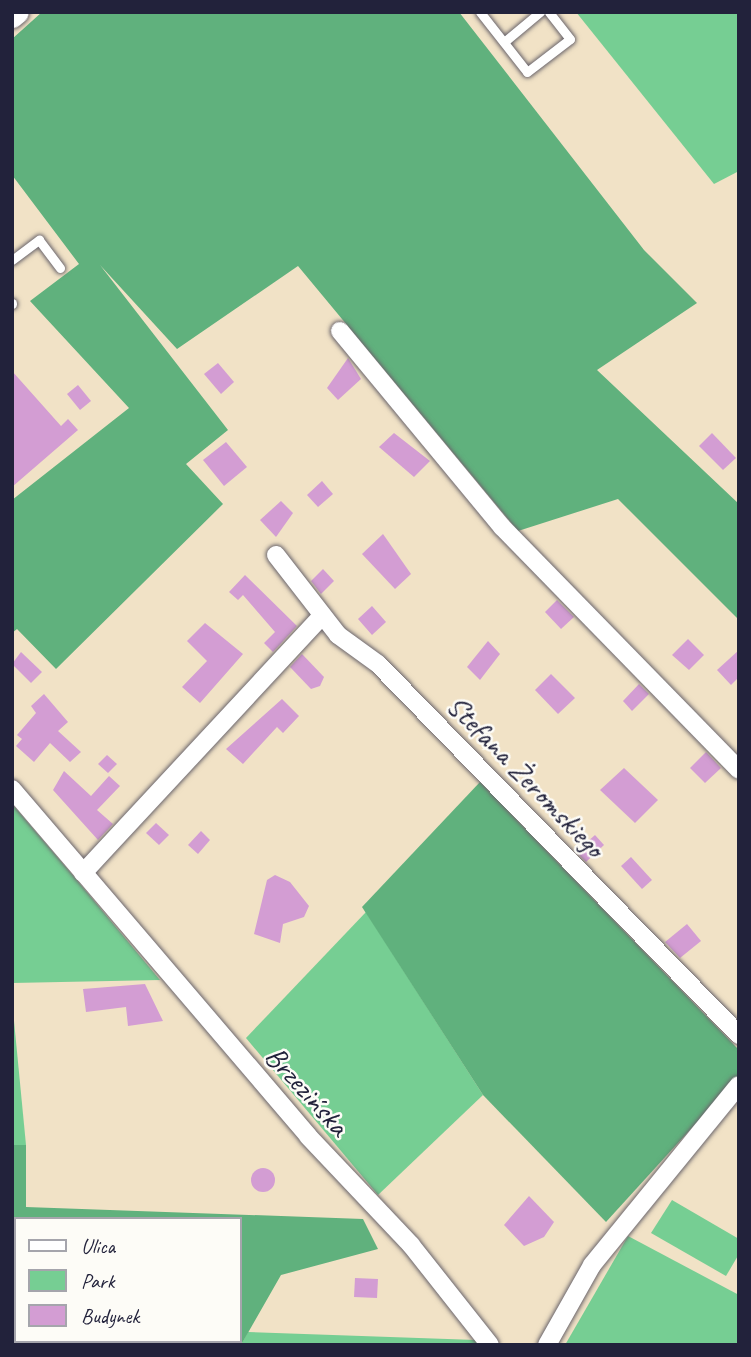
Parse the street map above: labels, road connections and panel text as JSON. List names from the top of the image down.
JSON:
{
  "streets": {
    "street": ["Stefana Żeromskiego", "Brzezińska"]
  },
  "legend": ["Ulica", "Park", "Budynek"]
}
